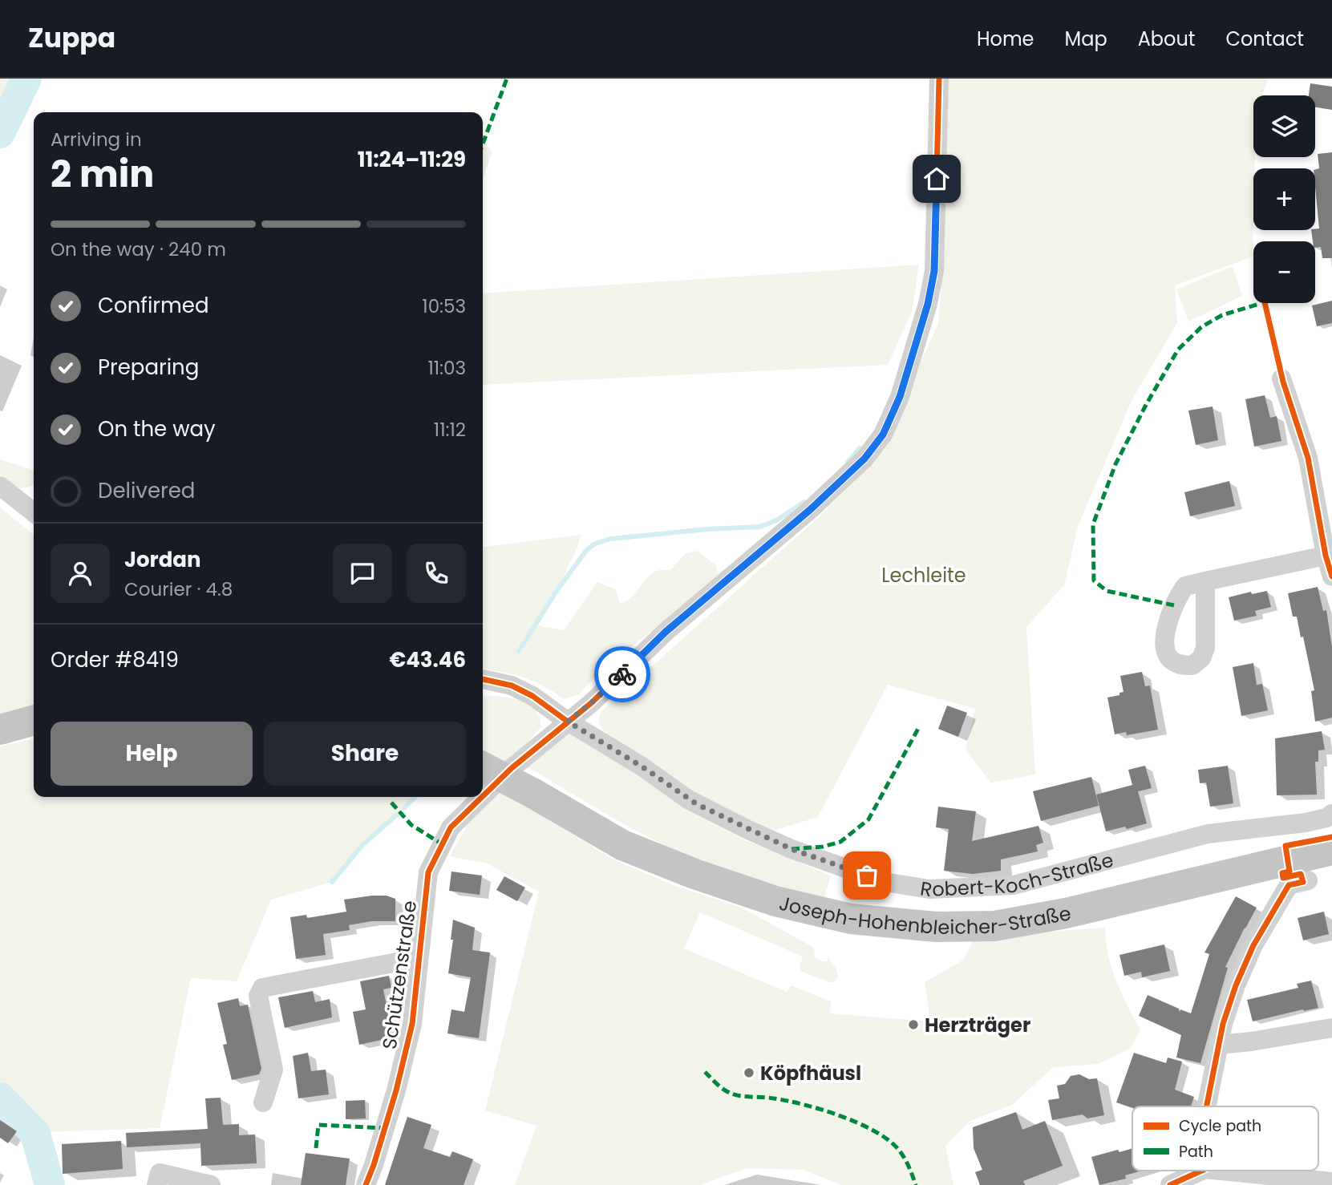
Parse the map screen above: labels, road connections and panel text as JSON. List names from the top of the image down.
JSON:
{
  "streets": {
    "main road": ["Joseph-Hohenbleicher-Straße"],
    "street": ["Robert-Koch-Straße", "Schützenstraße"]
  },
  "parks": ["Lechleite"],
  "places": ["Herzträger", "Köpfhäusl"],
  "legend": ["Cycle path", "Path"],
  "page": {
    "header": "Zuppa",
    "nav": [
      "Home",
      "Map",
      "About",
      "Contact"
    ],
    "map_buttons": ["+", "−"],
    "heading": ["2 min", "Arriving in", "11:24–11:29"],
    "panel": [
      "Jordan",
      "Courier · 4.8",
      "Order #8419",
      "€43.46"
    ],
    "bar": "On the way · 240 m",
    "list": [
      ["Confirmed", "10:53"],
      ["Preparing", "11:03"],
      ["On the way", "11:12"],
      "Delivered"
    ],
    "buttons": ["Help", "Share"]
  }
}
